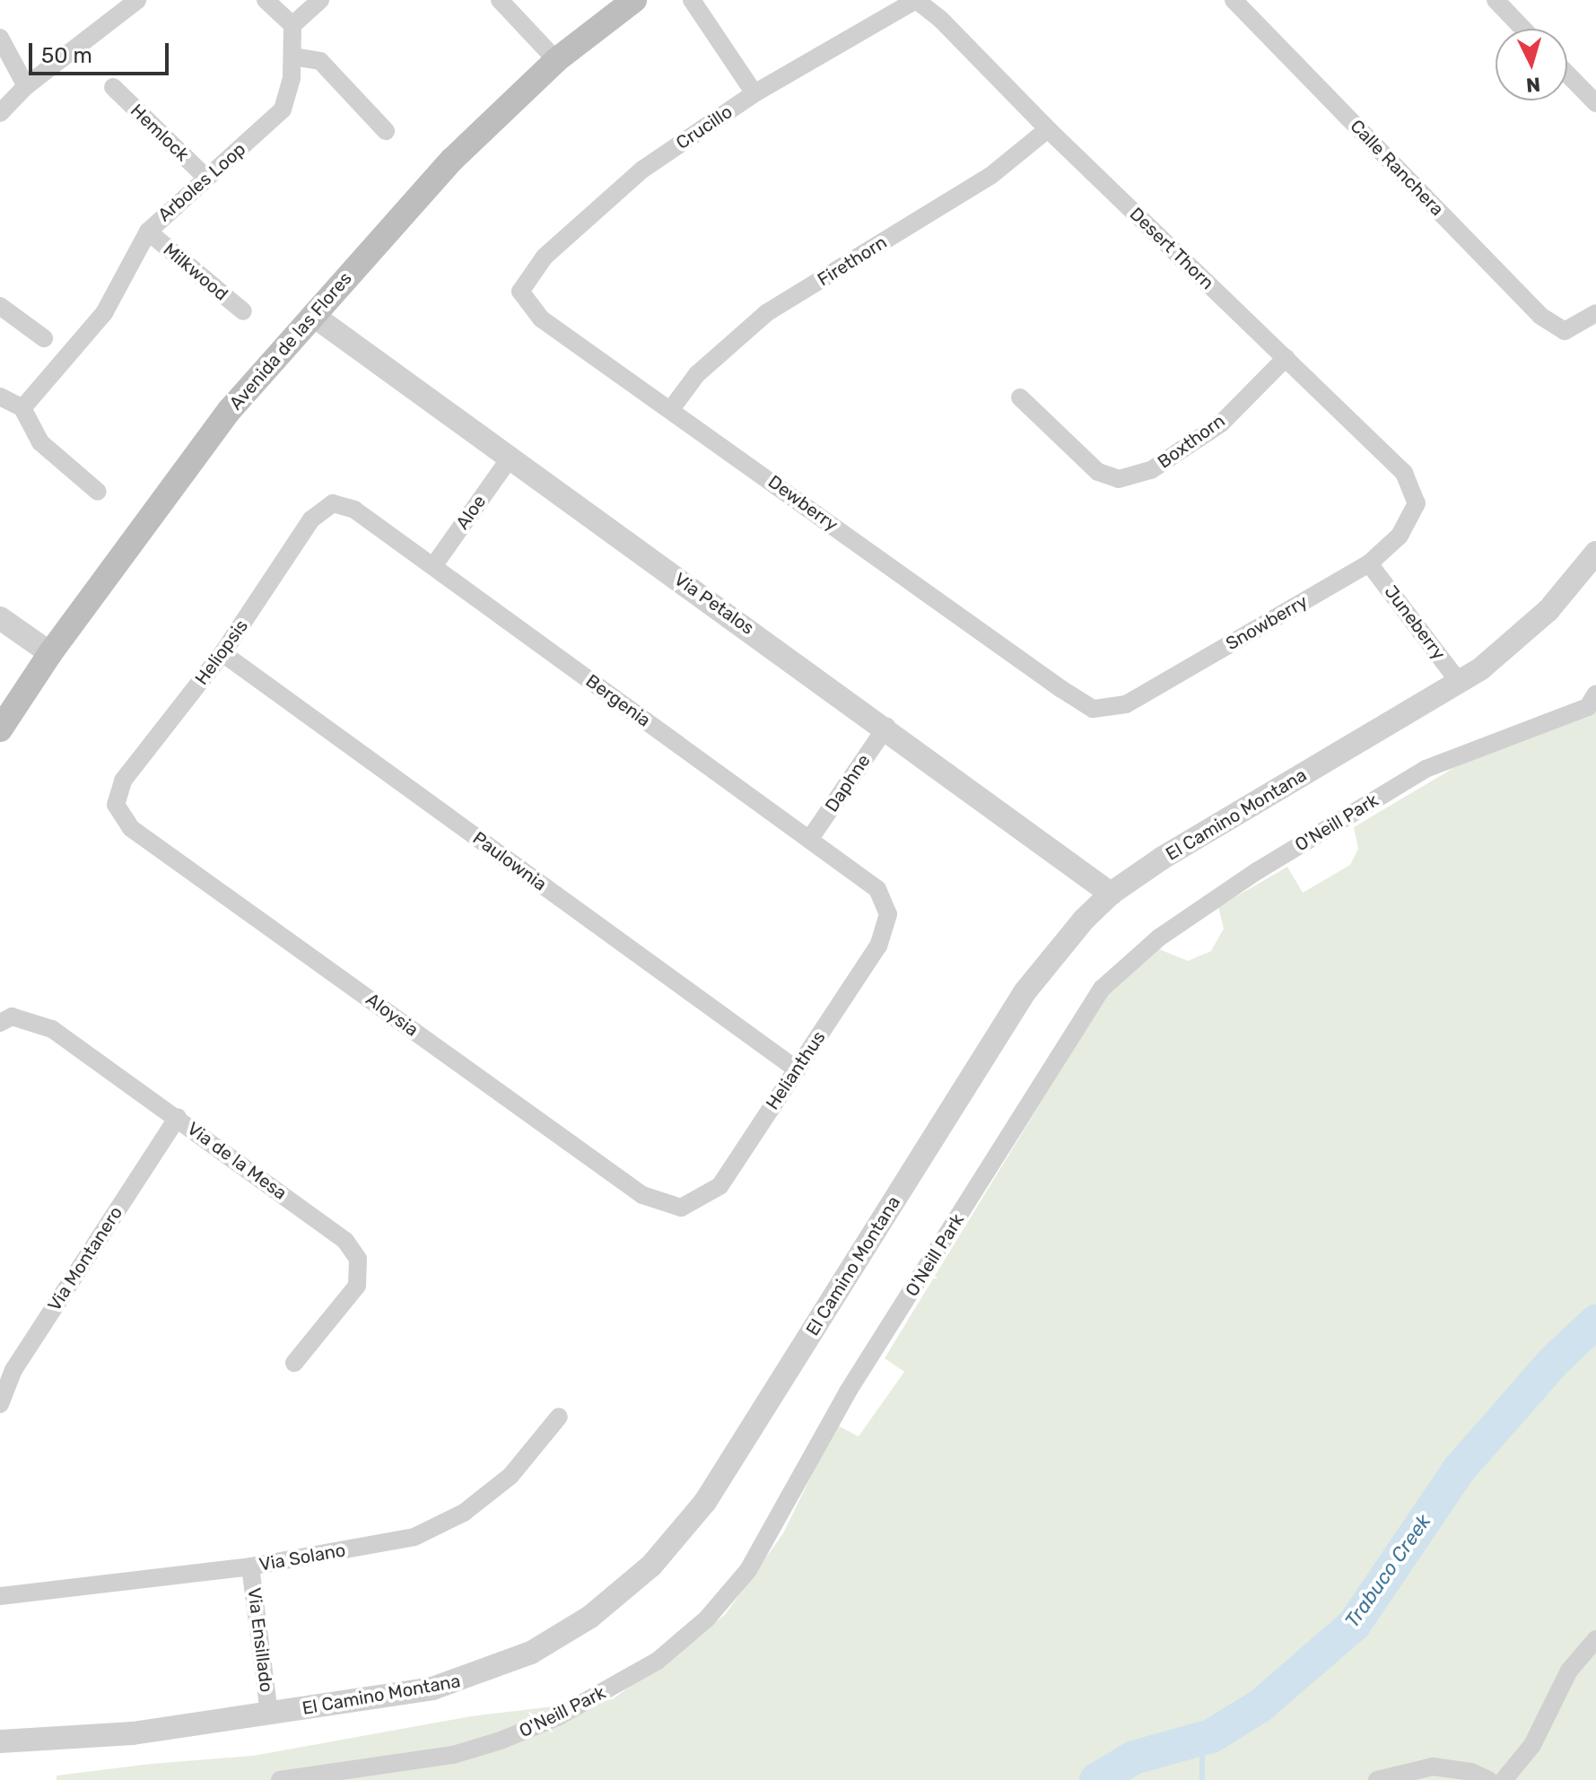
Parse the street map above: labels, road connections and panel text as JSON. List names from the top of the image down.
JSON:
{
  "streets": {
    "main road": ["Avenida de las Flores"],
    "street": [
      "Crucillo",
      "Hemlock",
      "Calle Ranchera",
      "Arboles Loop",
      "Desert Thorn",
      "Firethorn",
      "Milkwood",
      "Boxthorn",
      "Dewberry",
      "Aloe",
      "Via Petalos",
      "Snowberry",
      "Juneberry",
      "Heliopsis",
      "Bergenia",
      "Daphne",
      "El Camino Montana",
      "O'Neill Park",
      "Paulownia",
      "Aloysia",
      "Helianthus",
      "Via de la Mesa",
      "Via Montanero",
      "Via Solano",
      "Via Ensillado"
    ]
  },
  "crossings": [
    ["Crucillo", "Desert Thorn"],
    ["Crucillo", "Dewberry"],
    ["Hemlock", "Arboles Loop"],
    ["Arboles Loop", "Milkwood"],
    ["Desert Thorn", "Firethorn"],
    ["Desert Thorn", "Boxthorn"],
    ["Desert Thorn", "Snowberry"],
    ["Firethorn", "Dewberry"],
    ["Avenida de las Flores", "Via Petalos"],
    ["Dewberry", "Snowberry"],
    ["Aloe", "Via Petalos"],
    ["Aloe", "Bergenia"],
    ["Via Petalos", "Daphne"],
    ["Via Petalos", "El Camino Montana"],
    ["Snowberry", "Juneberry"],
    ["Juneberry", "El Camino Montana"],
    ["Heliopsis", "Bergenia"],
    ["Heliopsis", "Paulownia"],
    ["Heliopsis", "Aloysia"],
    ["Bergenia", "Daphne"],
    ["Bergenia", "Helianthus"],
    ["El Camino Montana", "Via Ensillado"],
    ["Paulownia", "Helianthus"],
    ["Aloysia", "Helianthus"],
    ["Via de la Mesa", "Via Montanero"],
    ["Via Solano", "Via Ensillado"]
  ],
  "water": ["Trabuco Creek"],
  "scale_bar": "50 m",
  "north": "bottom"
}
